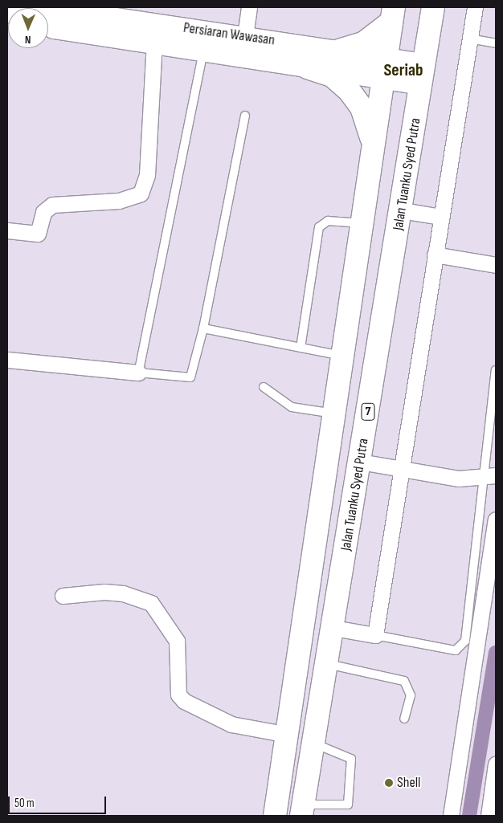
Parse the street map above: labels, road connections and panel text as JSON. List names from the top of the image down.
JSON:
{
  "streets": {
    "main road": ["Persiaran Wawasan", "Jalan Tuanku Syed Putra", "7"]
  },
  "crossings": [
    ["Persiaran Wawasan", "Jalan Tuanku Syed Putra"]
  ],
  "districts": ["Seriab"],
  "places": ["Shell"],
  "scale_bar": "50 m",
  "north": "bottom"
}
